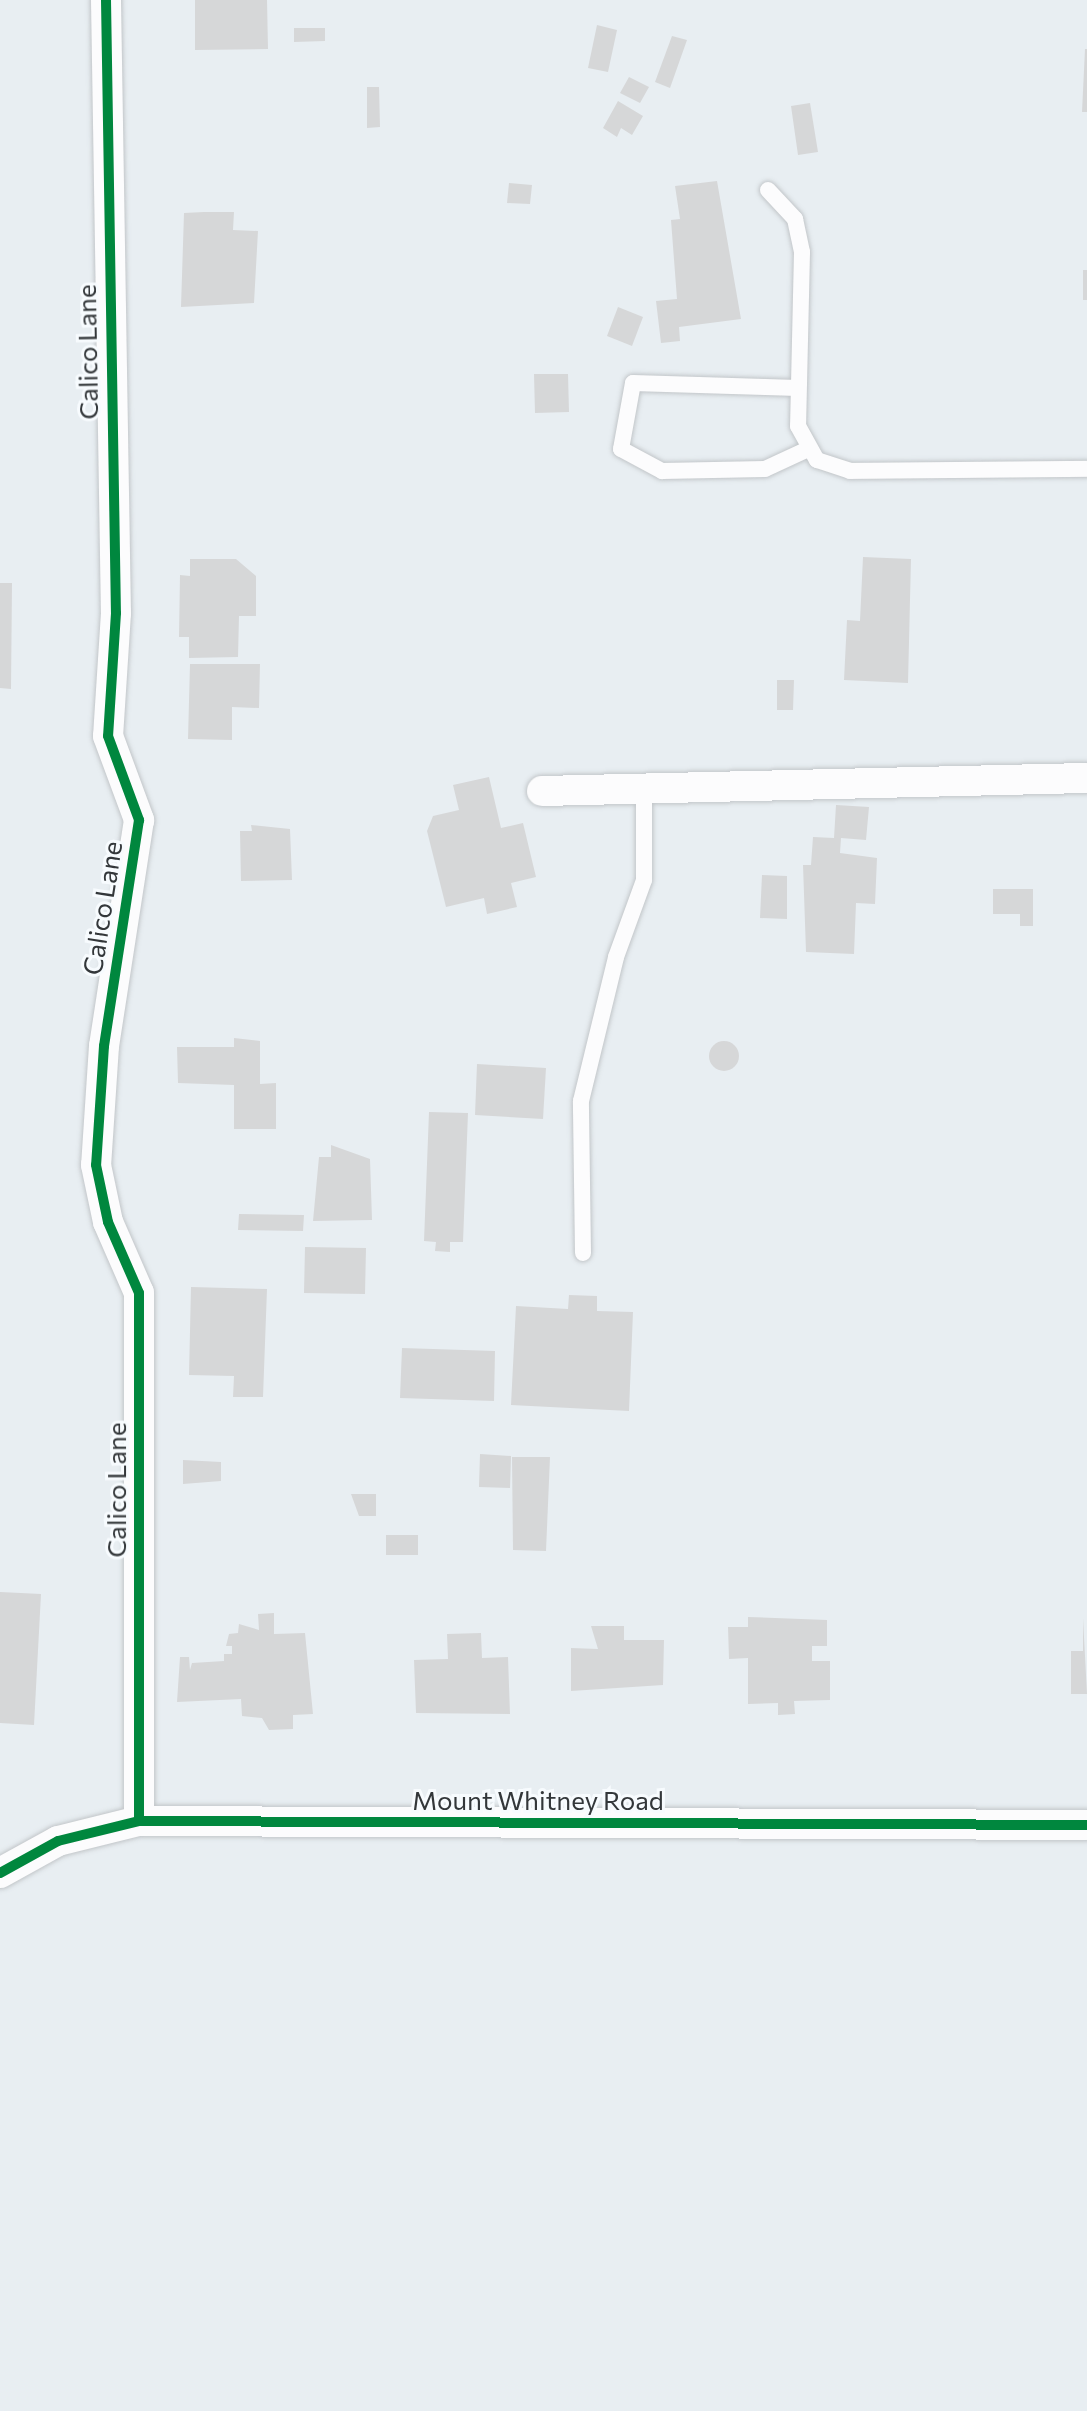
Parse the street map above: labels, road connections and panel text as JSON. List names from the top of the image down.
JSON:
{
  "streets": {
    "street": ["Calico Lane", "Mount Whitney Road"]
  },
  "crossings": [
    ["Calico Lane", "Mount Whitney Road"]
  ]
}
